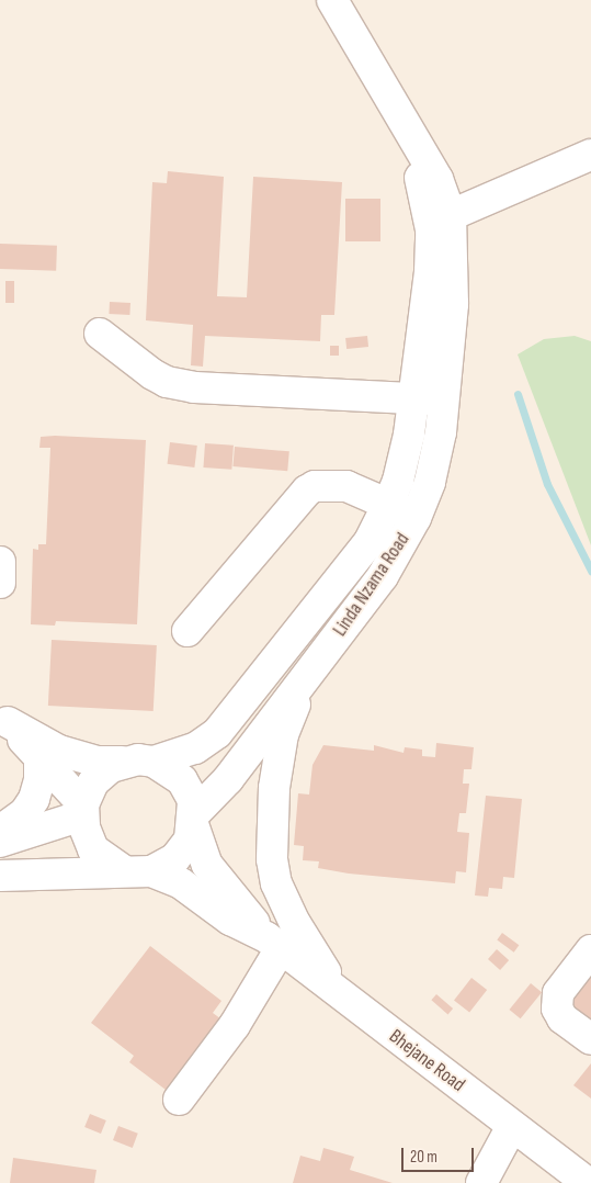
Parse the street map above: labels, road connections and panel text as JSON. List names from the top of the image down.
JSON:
{
  "streets": {
    "street": ["Linda Nzama Road", "Bhejane Road"]
  },
  "crossings": [
    ["Linda Nzama Road", "Bhejane Road"]
  ],
  "scale_bar": "20 m"
}
